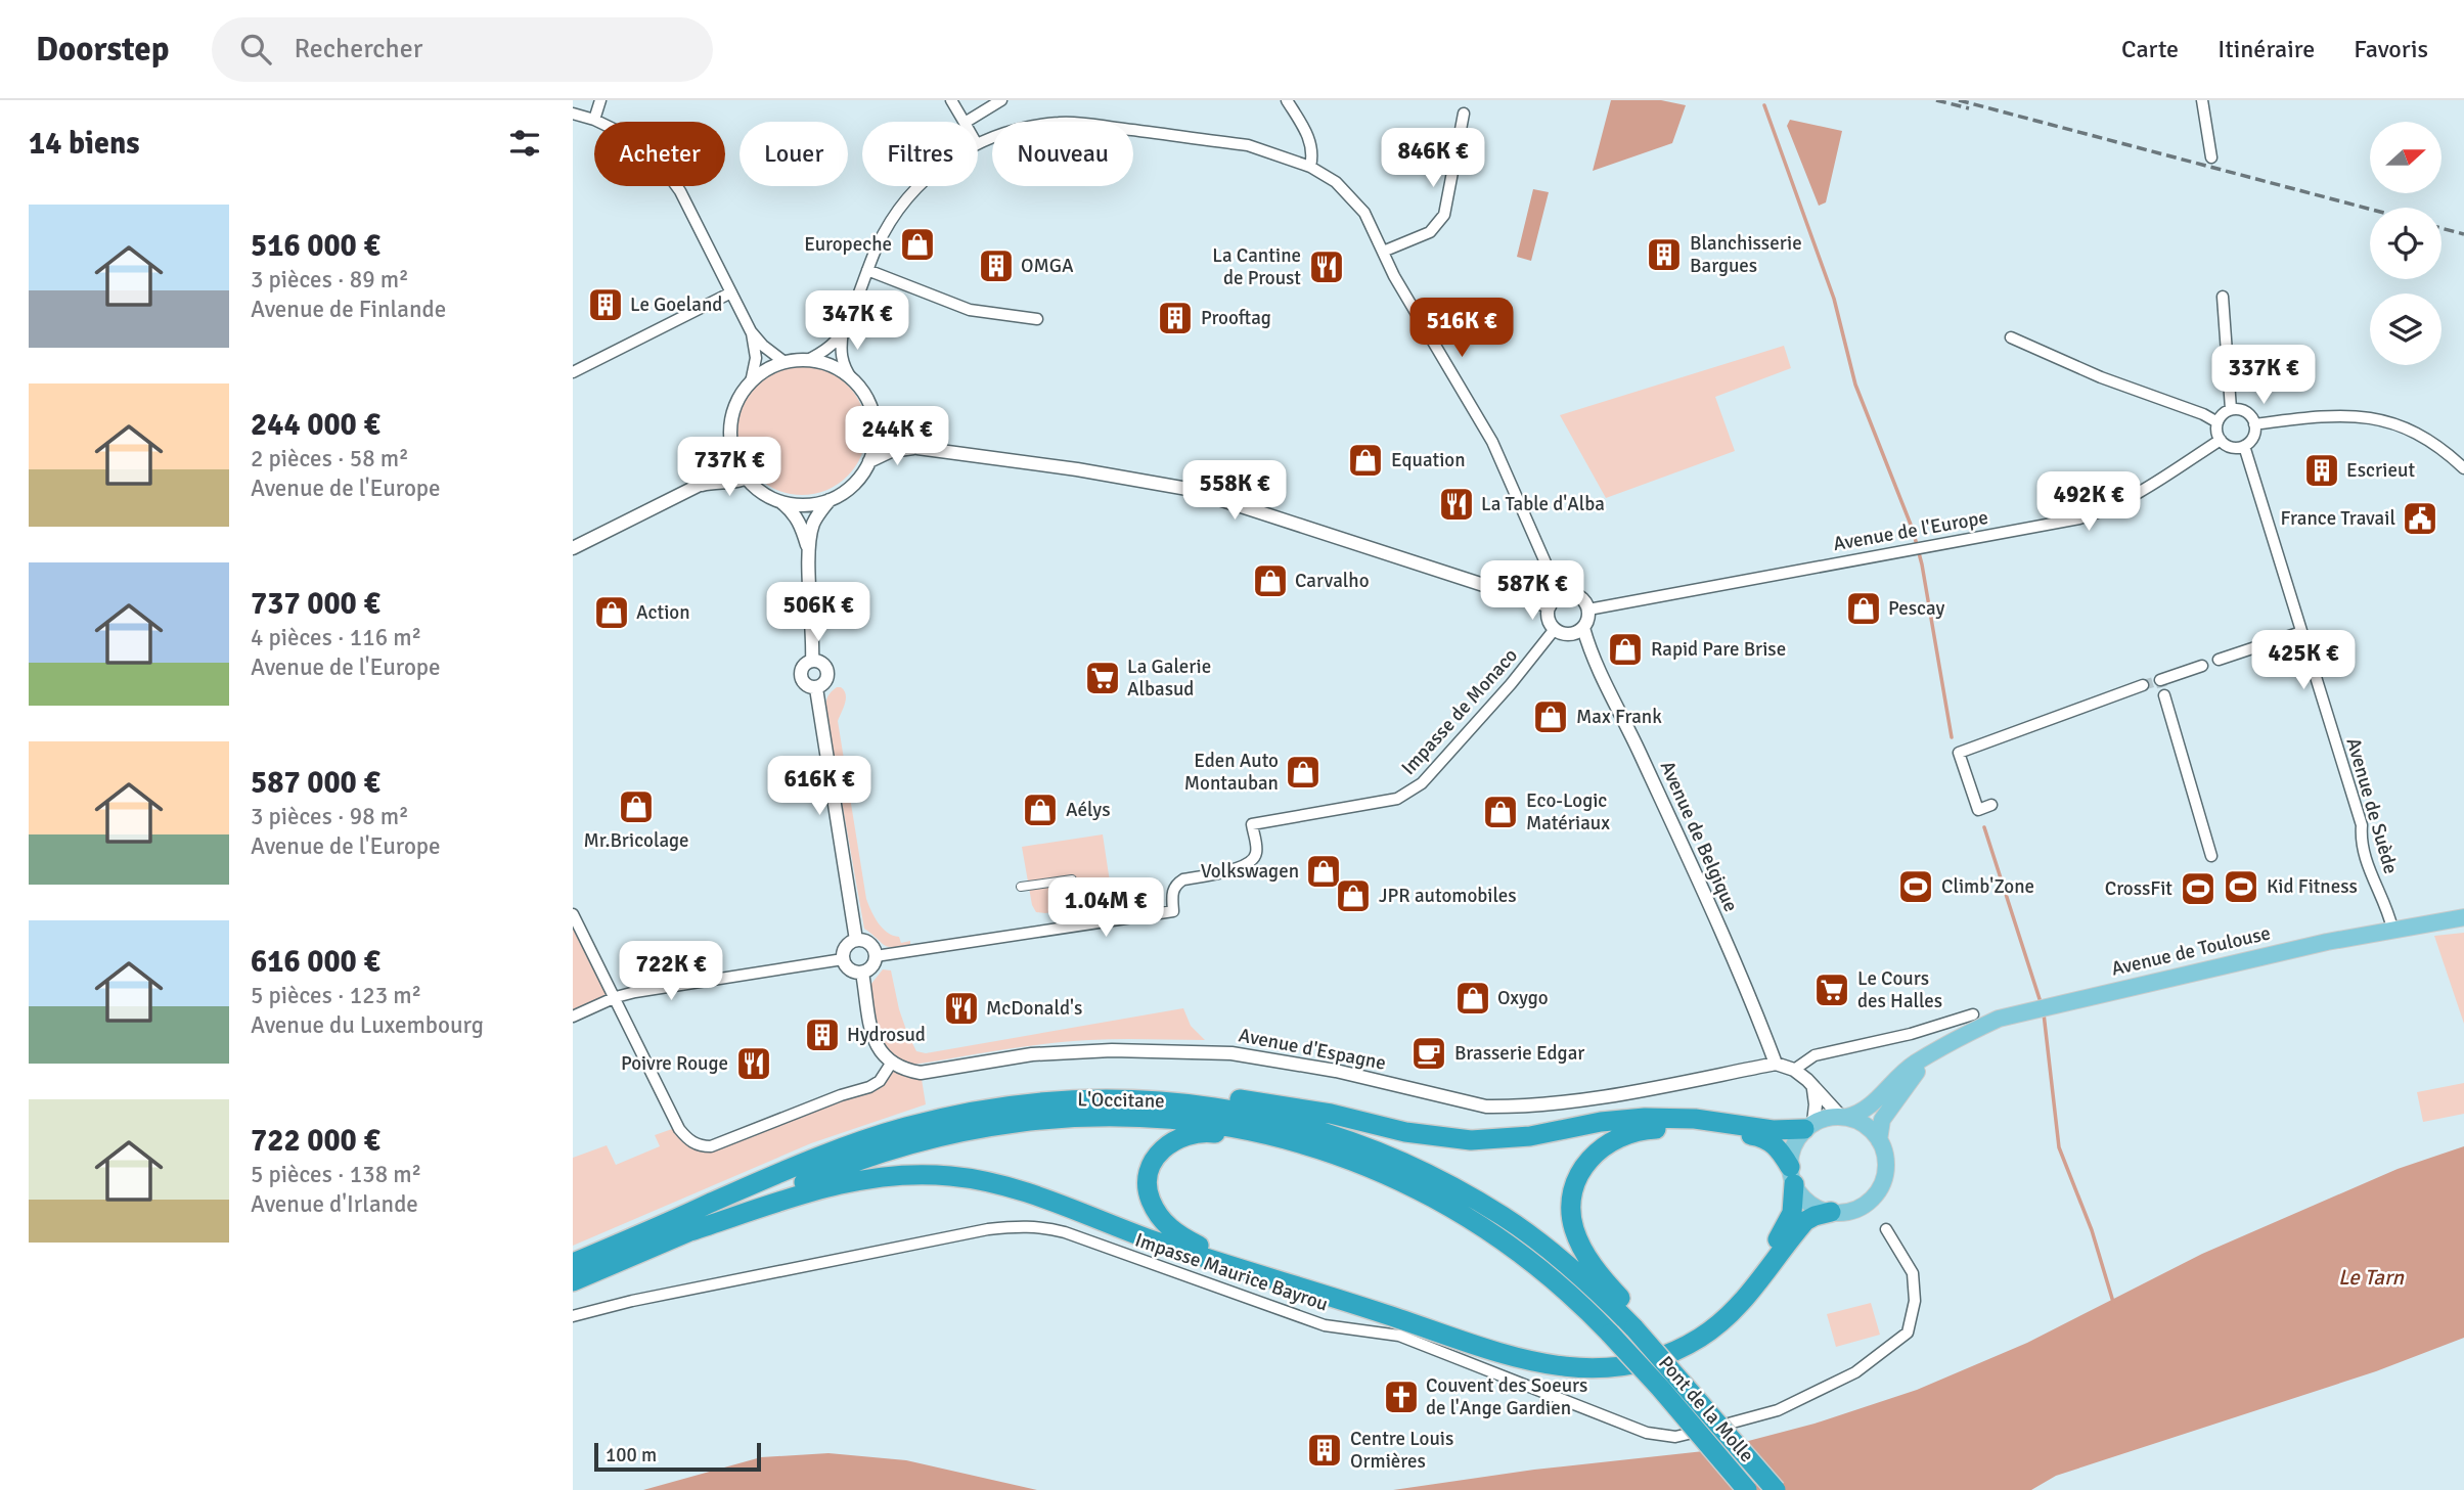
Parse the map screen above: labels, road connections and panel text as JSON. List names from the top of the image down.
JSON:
{
  "streets": {
    "highway": ["L'Occitane", "Pont de la Molle"],
    "main road": ["Avenue de Toulouse"],
    "street": [
      "Avenue de l'Europe",
      "Impasse de Monaco",
      "Avenue de Suède",
      "Avenue de Belgique",
      "Avenue d'Espagne",
      "Impasse Maurice Bayrou"
    ]
  },
  "crossings": [
    ["Avenue de l'Europe", "Impasse de Monaco"],
    ["Avenue de l'Europe", "Avenue de Suède"],
    ["Avenue de l'Europe", "Avenue de Belgique"],
    ["Impasse de Monaco", "Avenue de Belgique"],
    ["Avenue de Suède", "Avenue de Toulouse"],
    ["Avenue de Belgique", "Avenue d'Espagne"],
    ["Avenue de Toulouse", "Avenue d'Espagne"],
    ["L'Occitane", "Pont de la Molle"]
  ],
  "water": ["Le Tarn"],
  "places": {
    "shop": [
      "Europeche",
      "Equation",
      "Carvalho",
      "Pescay",
      "Action",
      "Rapid Pare Brise",
      "Max Frank",
      "Eden Auto Montauban",
      "Mr.Bricolage",
      "Aélys",
      "Eco-Logic Matériaux",
      "Volkswagen",
      "JPR automobiles",
      "Oxygo"
    ],
    "building": [
      "Blanchisserie Bargues",
      "OMGA",
      "Le Goeland",
      "Prooftag",
      "Escrieut",
      "Hydrosud",
      "Centre Louis Ormières"
    ],
    "restaurant": [
      "La Cantine de Proust",
      "La Table d'Alba",
      "McDonald's",
      "Poivre Rouge"
    ],
    "public building": ["France Travail"],
    "supermarket": ["La Galerie Albasud", "Le Cours des Halles"],
    "sports": ["Climb'Zone", "Kid Fitness", "CrossFit"],
    "cafe": ["Brasserie Edgar"],
    "church": ["Couvent des Soeurs de l'Ange Gardien"]
  },
  "scale_bar": "100 m",
  "north": "right",
  "page": {
    "header": "Doorstep",
    "search": "Rechercher",
    "nav": ["Carte", "Itinéraire", "Favoris"],
    "heading": "14 biens",
    "chip": [
      "Acheter",
      "Louer",
      "Filtres",
      "Nouveau"
    ],
    "price": [
      "846K €",
      "347K €",
      "516K €",
      "337K €",
      "244K €",
      "737K €",
      "558K €",
      "492K €",
      "587K €",
      "506K €",
      "425K €",
      "616K €",
      "1.04M €",
      "722K €"
    ],
    "list": [
      {
        "name": "516 000 €",
        "note": "3 pièces · 89 m² · Avenue de Finlande"
      },
      {
        "name": "244 000 €",
        "note": "2 pièces · 58 m² · Avenue de l'Europe"
      },
      {
        "name": "737 000 €",
        "note": "4 pièces · 116 m² · Avenue de l'Europe"
      },
      {
        "name": "587 000 €",
        "note": "3 pièces · 98 m² · Avenue de l'Europe"
      },
      {
        "name": "616 000 €",
        "note": "5 pièces · 123 m² · Avenue du Luxembourg"
      },
      {
        "name": "722 000 €",
        "note": "5 pièces · 138 m² · Avenue d'Irlande"
      }
    ],
    "scale": "100 m"
  }
}
